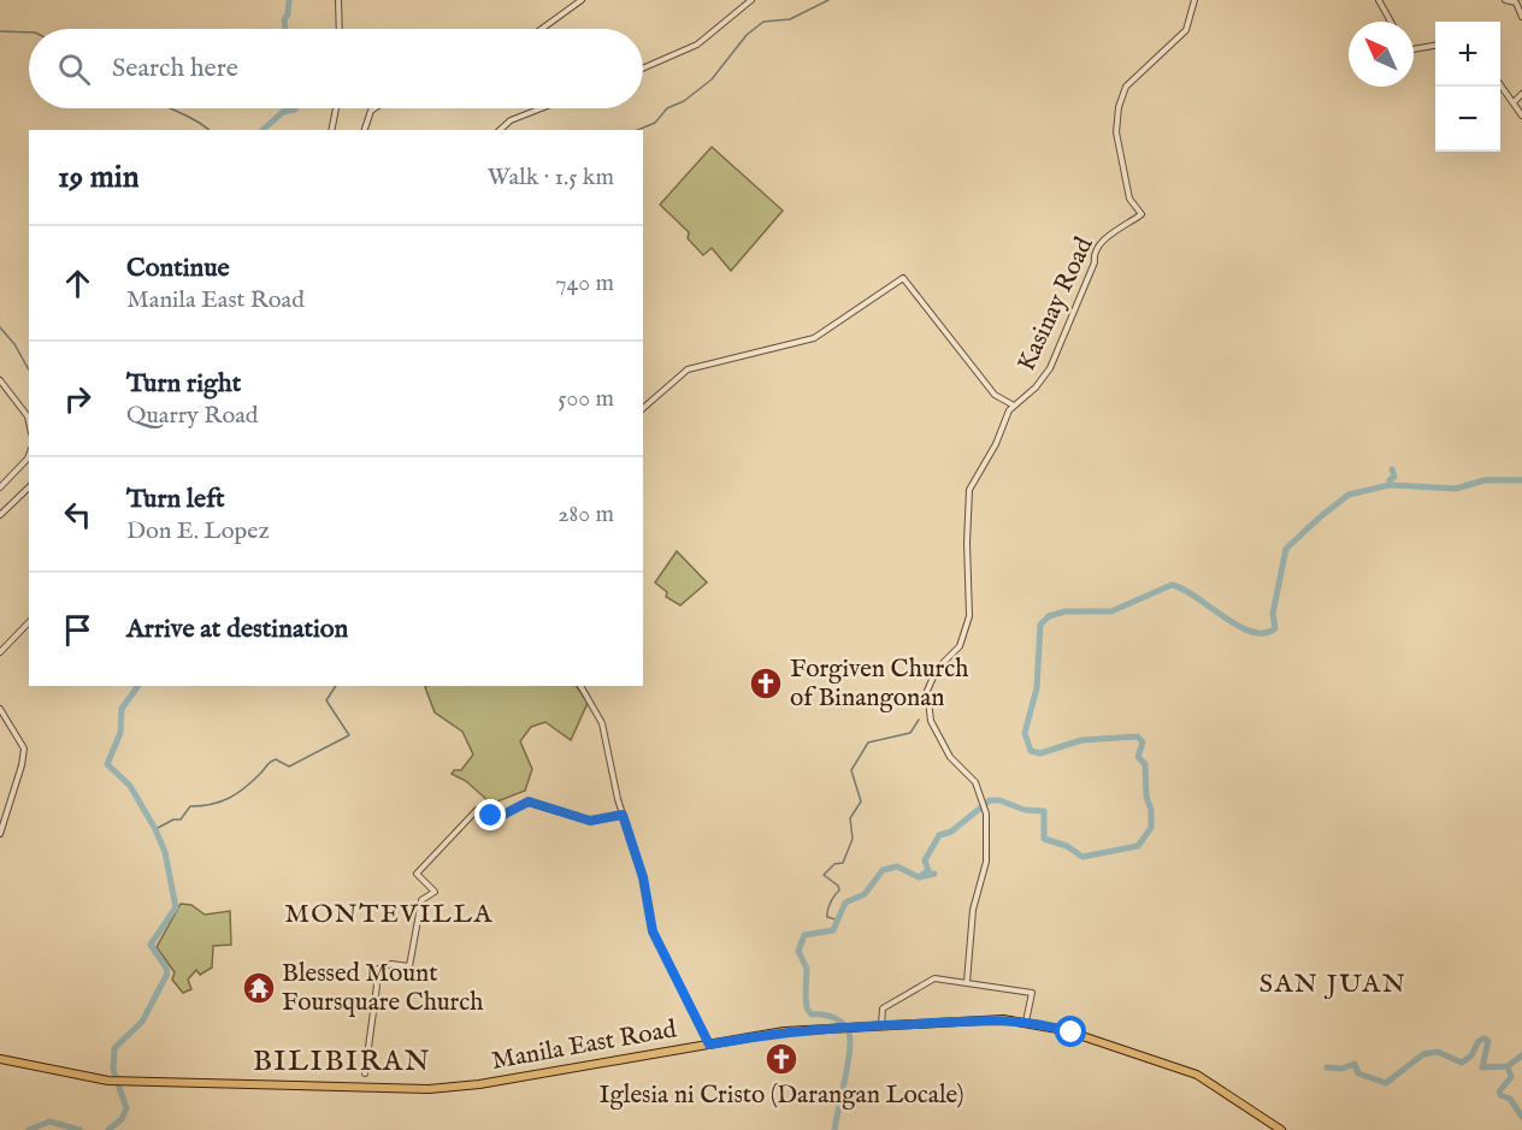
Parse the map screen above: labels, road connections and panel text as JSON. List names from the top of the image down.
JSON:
{
  "streets": {
    "main road": ["Manila East Road"],
    "street": ["Kasinay Road"]
  },
  "districts": ["MONTEVILLA", "SAN JUAN", "BILIBIRAN"],
  "places": {
    "church": ["Forgiven Church of Binangonan", "Iglesia ni Cristo (Darangan Locale)"],
    "temple": ["Blessed Mount Foursquare Church"]
  },
  "north": "top left",
  "page": {
    "map_buttons": ["+", "−"],
    "search": "Search here",
    "heading": ["19 min", "Walk · 1.5 km"],
    "list": [
      ["Continue", "Manila East Road", "740 m"],
      ["Turn right", "Quarry Road", "500 m"],
      ["Turn left", "Don E. Lopez", "280 m"],
      "Arrive at destination"
    ]
  }
}
